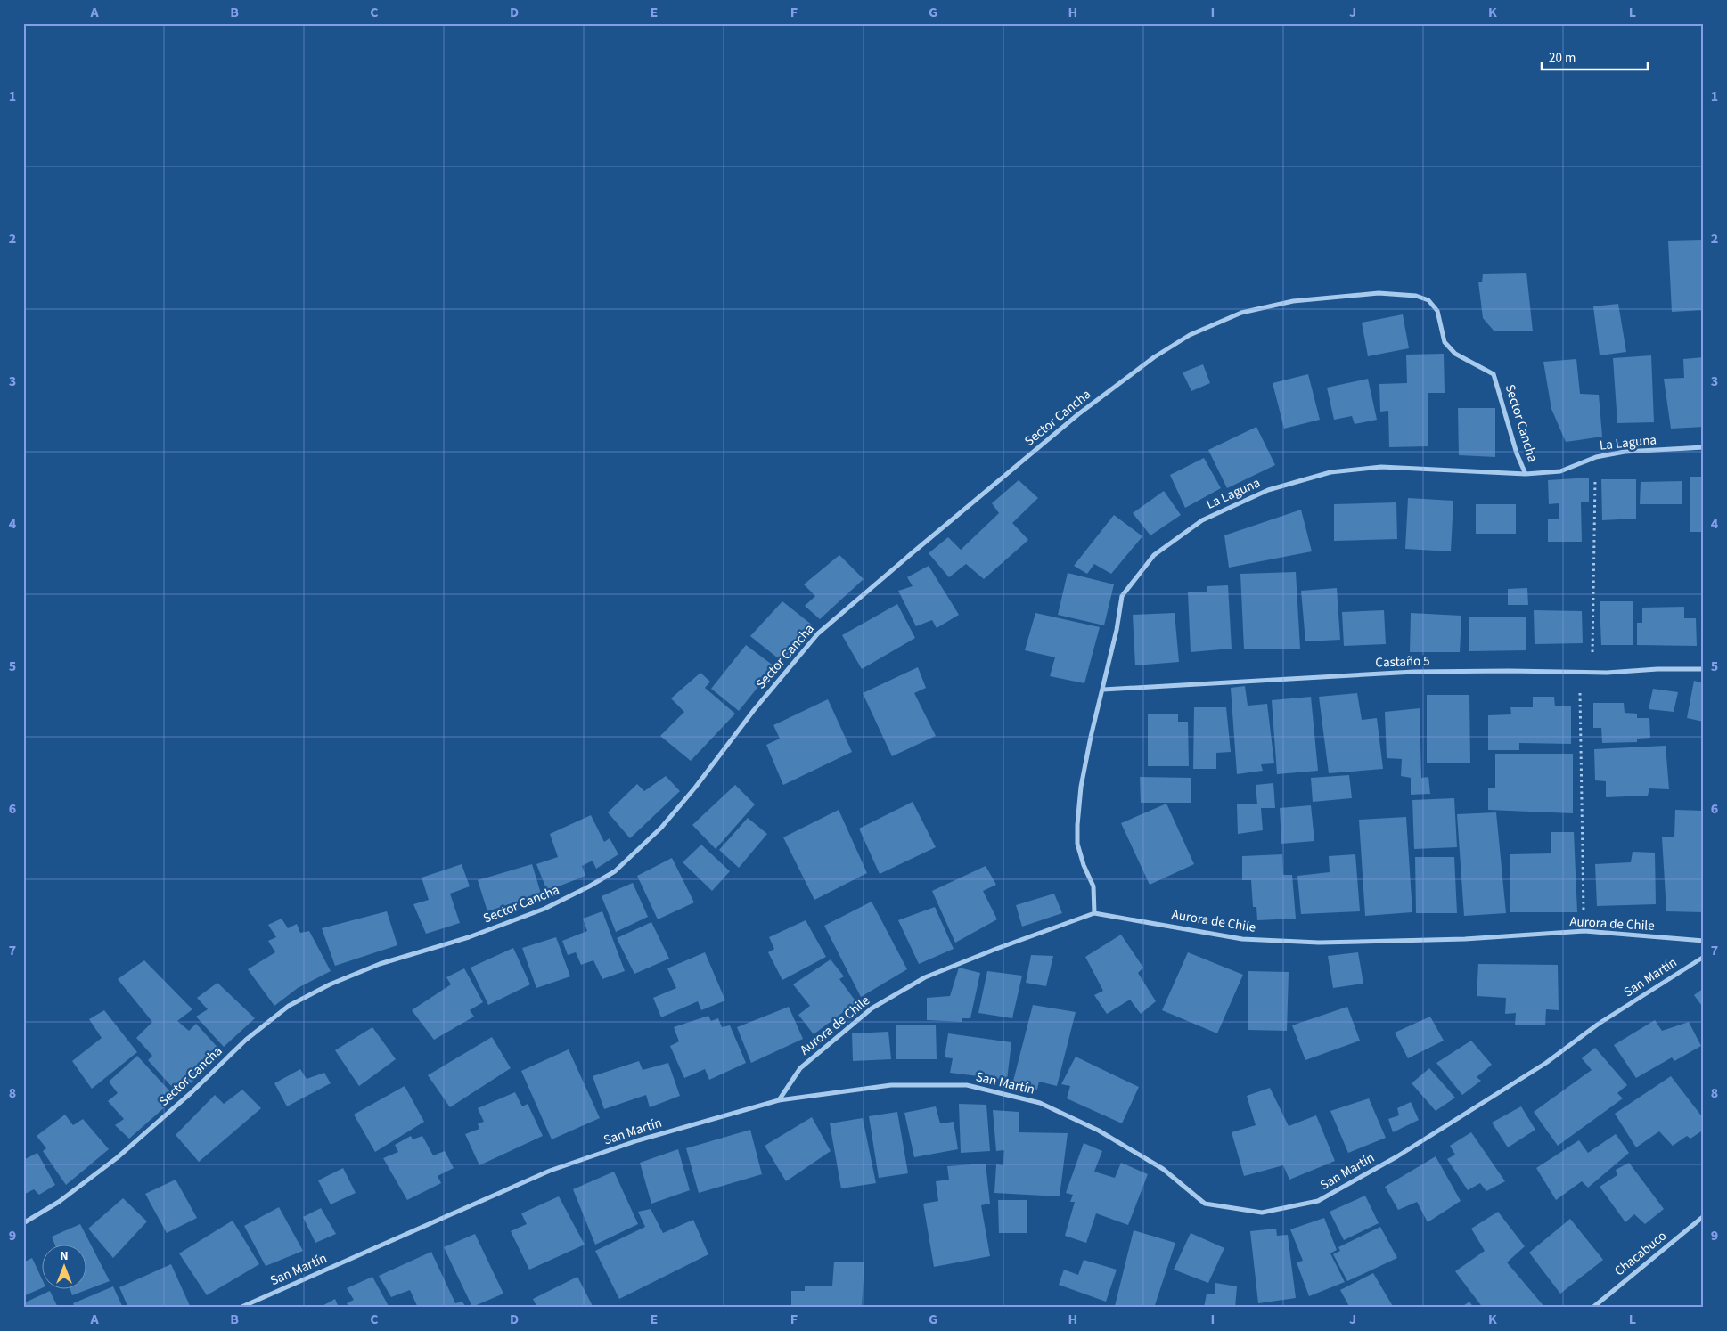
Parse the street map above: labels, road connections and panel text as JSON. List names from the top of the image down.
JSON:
{
  "streets": {
    "street": [
      "Sector Cancha",
      "La Laguna",
      "Castaño 5",
      "Aurora de Chile",
      "San Martín",
      "Chacabuco"
    ]
  },
  "crossings": [
    ["Sector Cancha", "La Laguna"],
    ["La Laguna", "Castaño 5"],
    ["La Laguna", "Aurora de Chile"],
    ["Aurora de Chile", "San Martín"]
  ],
  "scale_bar": "20 m",
  "north": "top",
  "grid": {
    "columns": [
      "A",
      "B",
      "C",
      "D",
      "E",
      "F",
      "G",
      "H",
      "I",
      "J",
      "K",
      "L"
    ],
    "rows": [
      "1",
      "2",
      "3",
      "4",
      "5",
      "6",
      "7",
      "8",
      "9"
    ]
  }
}
